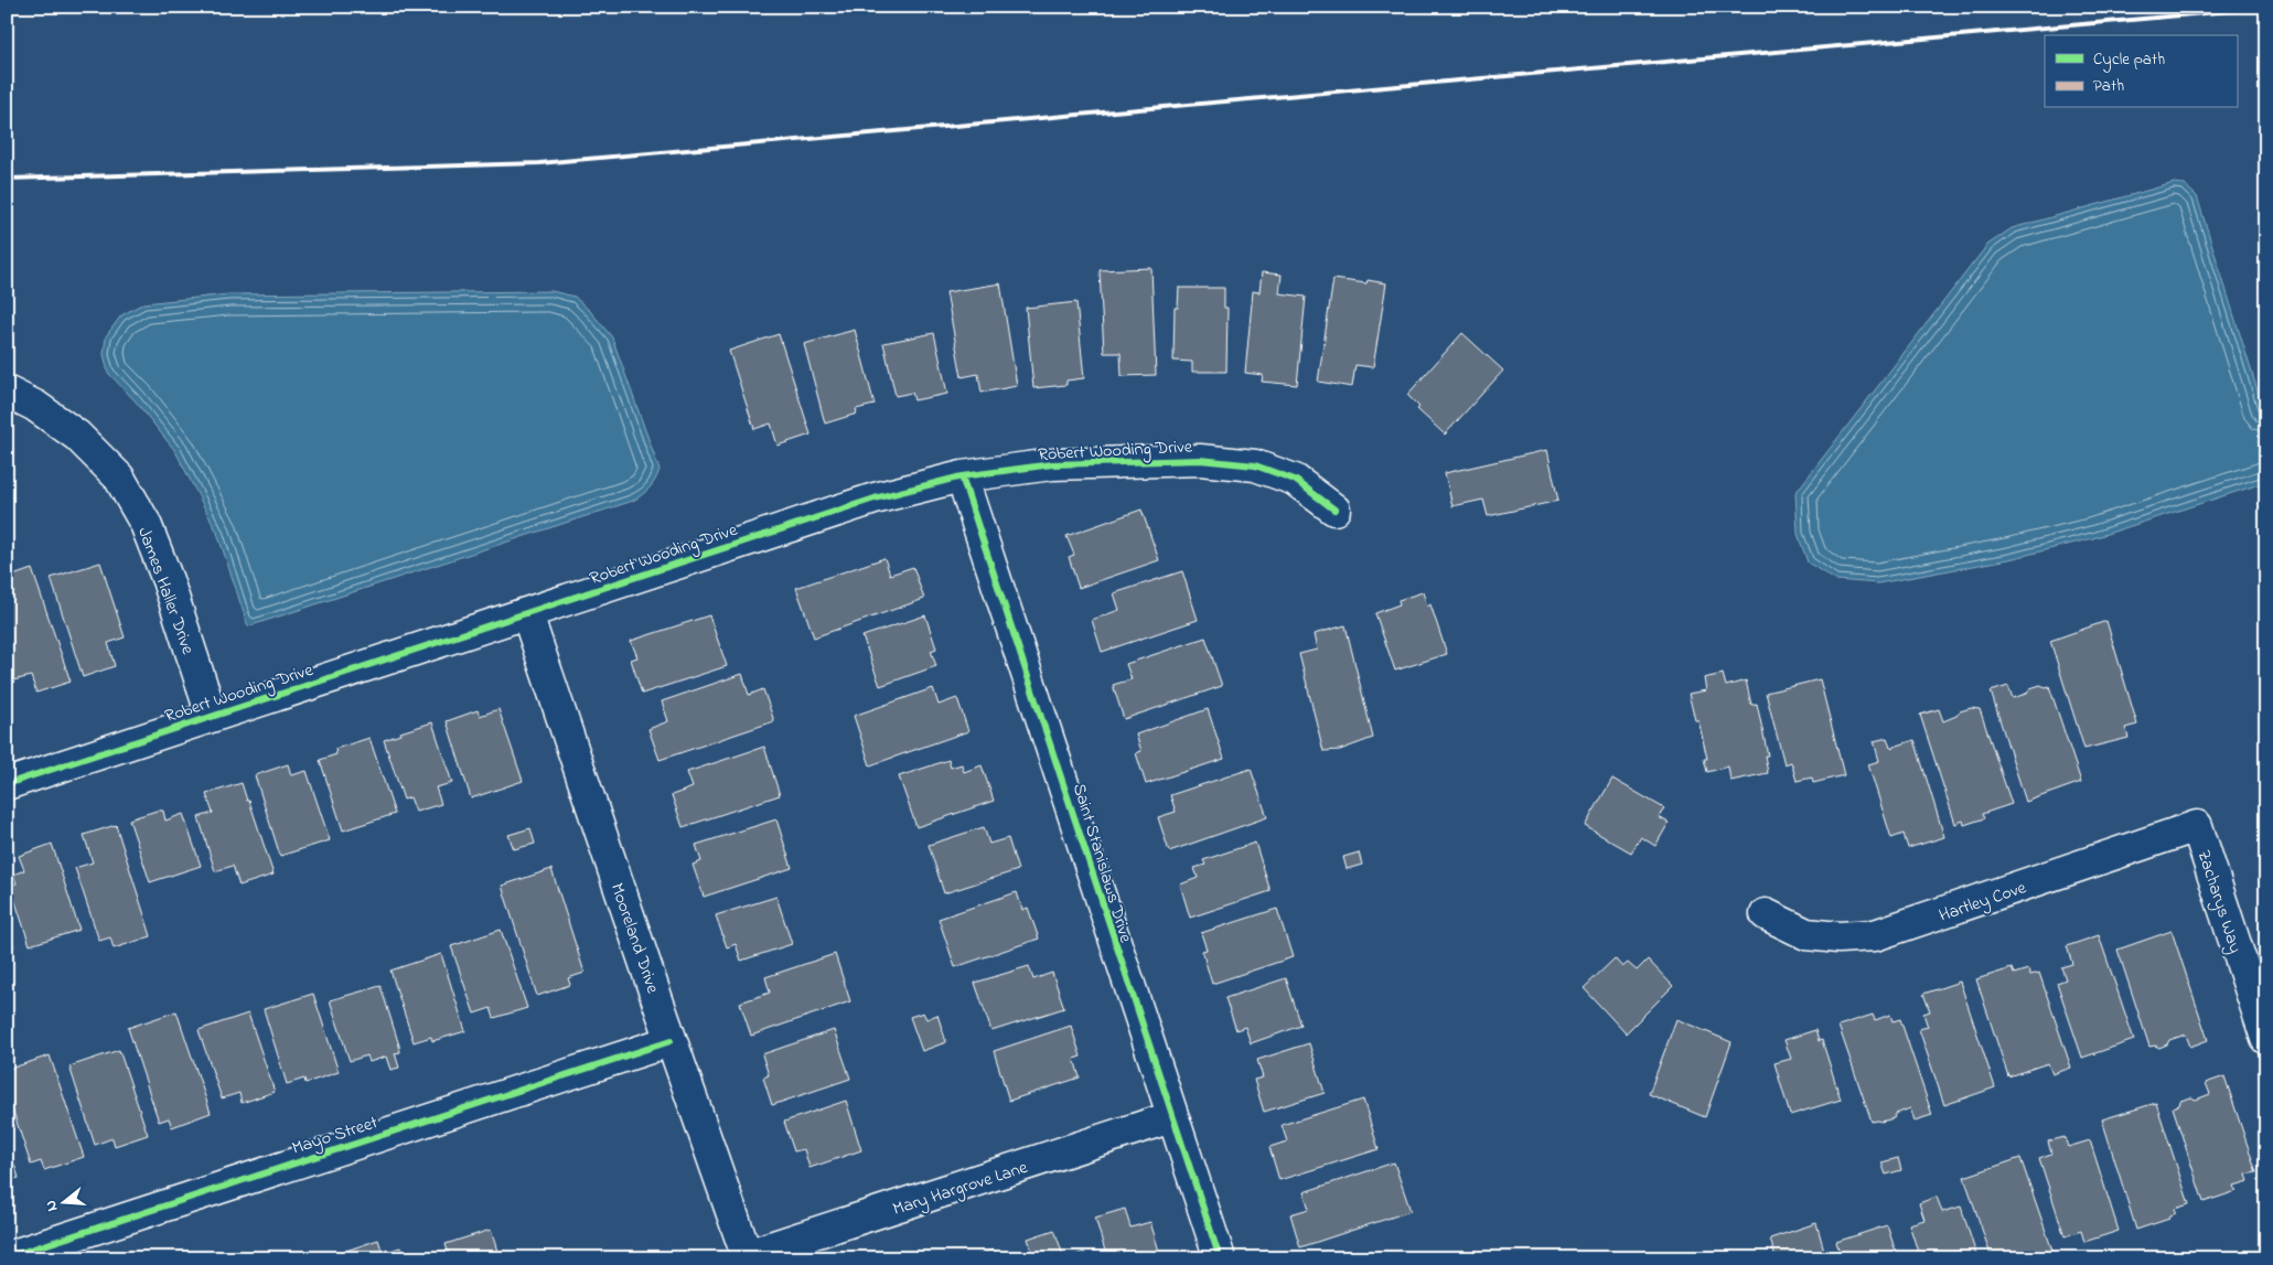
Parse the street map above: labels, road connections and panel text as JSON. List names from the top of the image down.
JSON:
{
  "streets": {
    "street": [
      "Robert Wooding Drive",
      "James Haller Drive",
      "Saint Stanislaws Drive",
      "Hartley Cove",
      "Zacharys Way",
      "Mooreland Drive",
      "Mayo Street",
      "Mary Hargrove Lane"
    ]
  },
  "crossings": [
    ["Robert Wooding Drive", "James Haller Drive"],
    ["Robert Wooding Drive", "Saint Stanislaws Drive"],
    ["Robert Wooding Drive", "Mooreland Drive"],
    ["Saint Stanislaws Drive", "Mary Hargrove Lane"],
    ["Hartley Cove", "Zacharys Way"],
    ["Mooreland Drive", "Mayo Street"],
    ["Mooreland Drive", "Mary Hargrove Lane"]
  ],
  "legend": ["Cycle path", "Path"],
  "north": "left"
}
